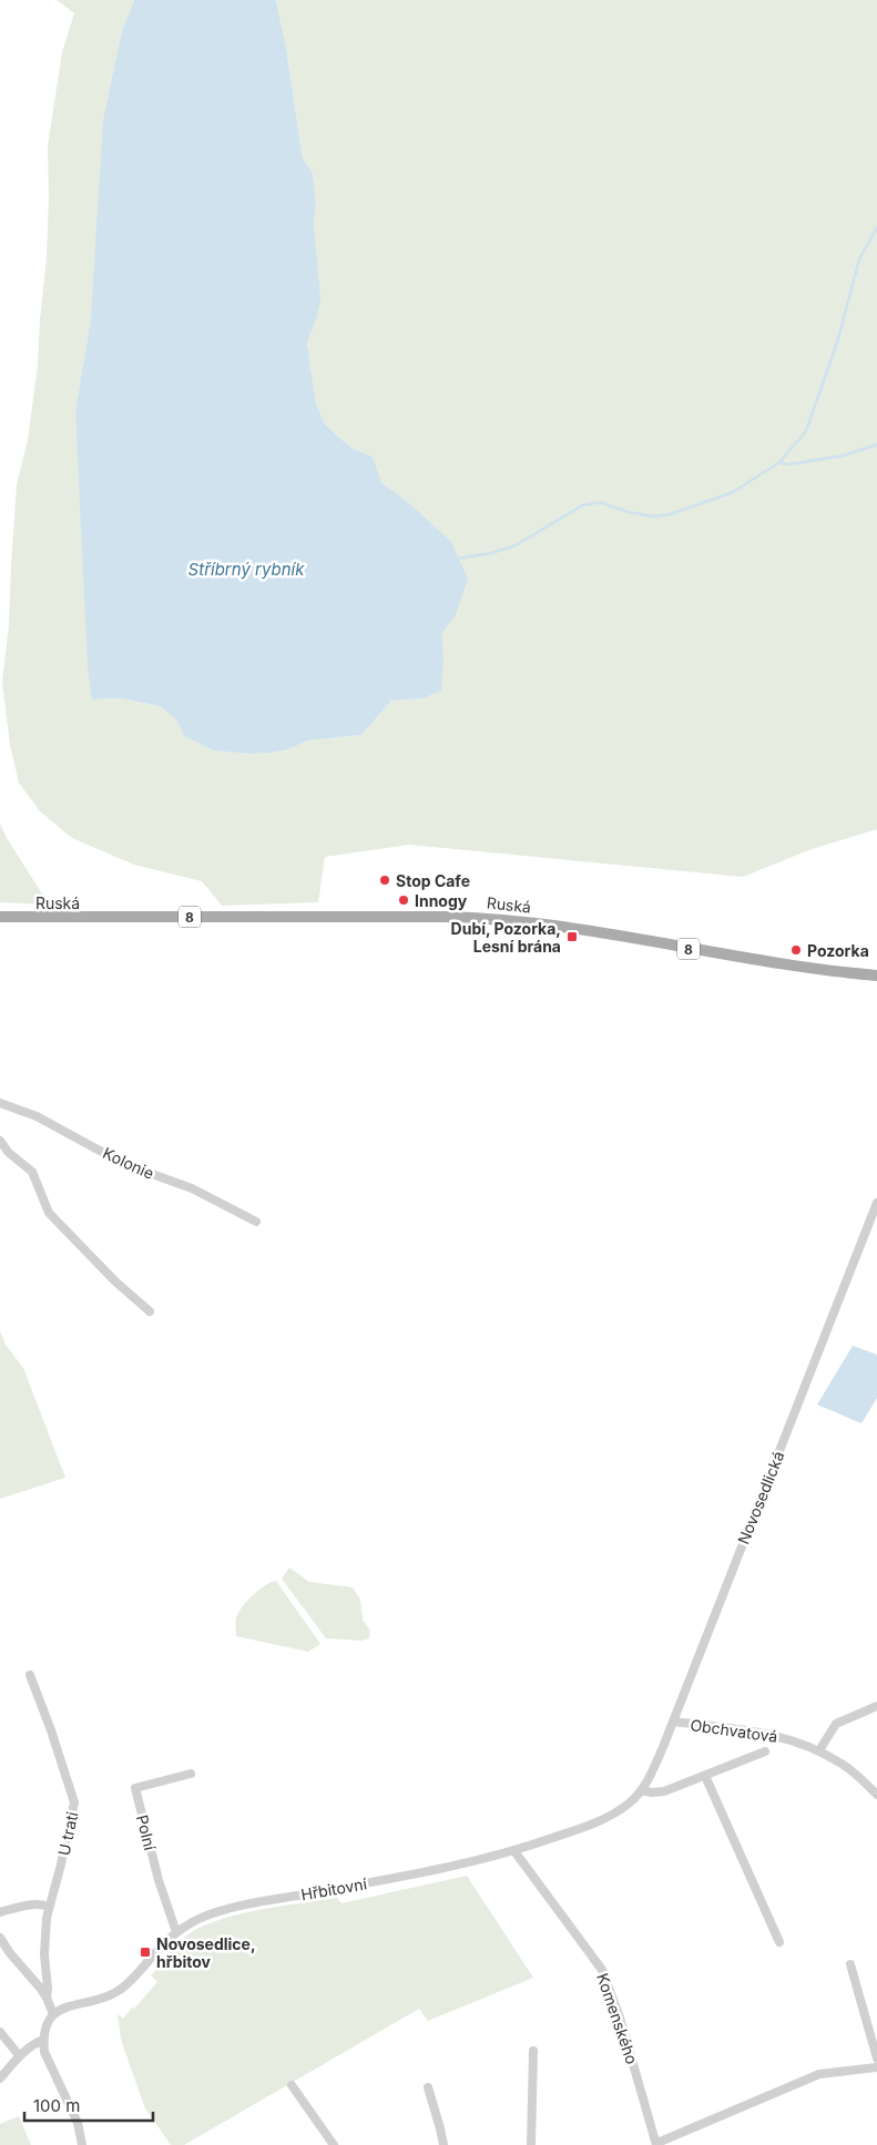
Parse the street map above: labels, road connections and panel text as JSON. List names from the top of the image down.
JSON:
{
  "streets": {
    "main road": ["Ruská", "8"],
    "street": [
      "Kolonie",
      "Novosedlická",
      "Obchvatová",
      "Polní",
      "U trati",
      "Hřbitovní",
      "Komenského"
    ]
  },
  "crossings": [
    ["Novosedlická", "Obchvatová"],
    ["Novosedlická", "Hřbitovní"],
    ["Polní", "Hřbitovní"],
    ["Hřbitovní", "Komenského"]
  ],
  "water": ["Stříbrný rybník"],
  "places": {
    "other": ["Stop Cafe", "Innogy", "Pozorka"],
    "transit": ["Dubí, Pozorka, Lesní brána", "Novosedlice, hřbitov"]
  },
  "scale_bar": "100 m"
}
